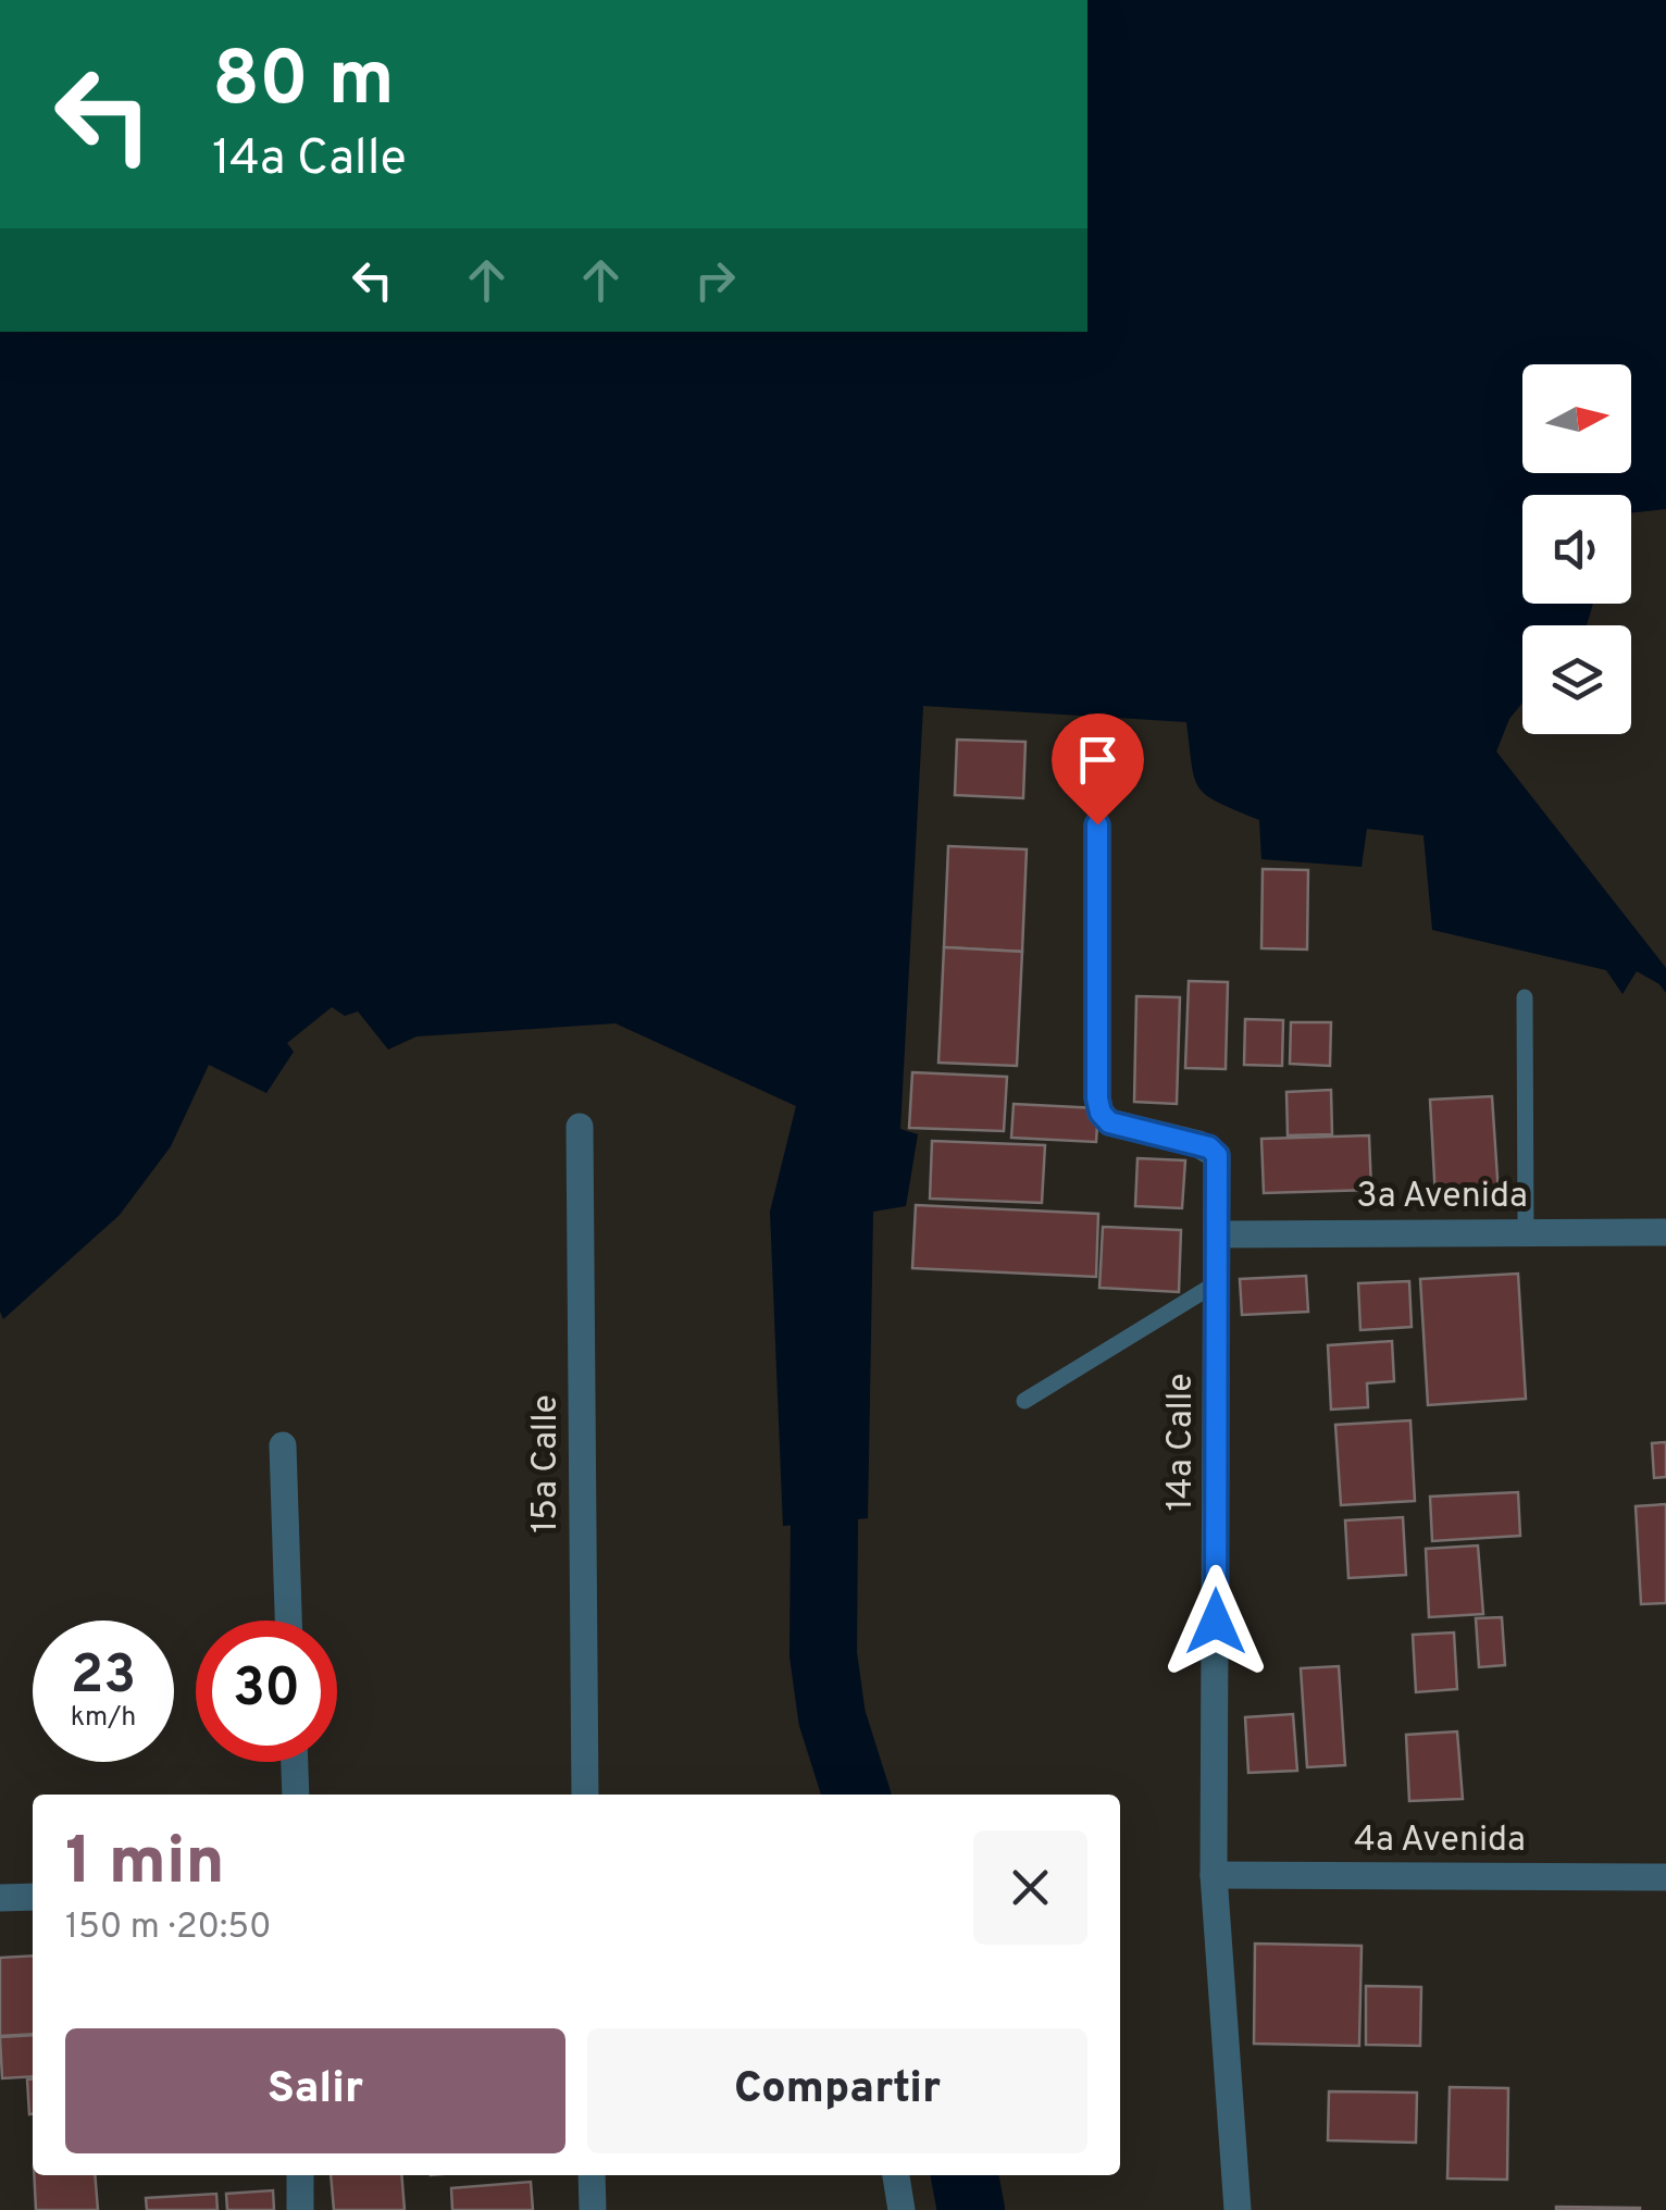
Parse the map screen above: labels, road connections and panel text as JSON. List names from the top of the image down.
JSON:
{
  "streets": {
    "street": [
      "3a Avenida",
      "14a Calle",
      "15a Calle",
      "4a Avenida"
    ]
  },
  "crossings": [
    ["3a Avenida", "14a Calle"],
    ["14a Calle", "4a Avenida"]
  ],
  "north": "right",
  "page": {
    "turn": ["80 m", "14a Calle"],
    "speed": "23 km/h",
    "limit": "30",
    "heading": ["1 min", "150 m · 20:50"],
    "buttons": ["Salir", "Compartir"]
  }
}
